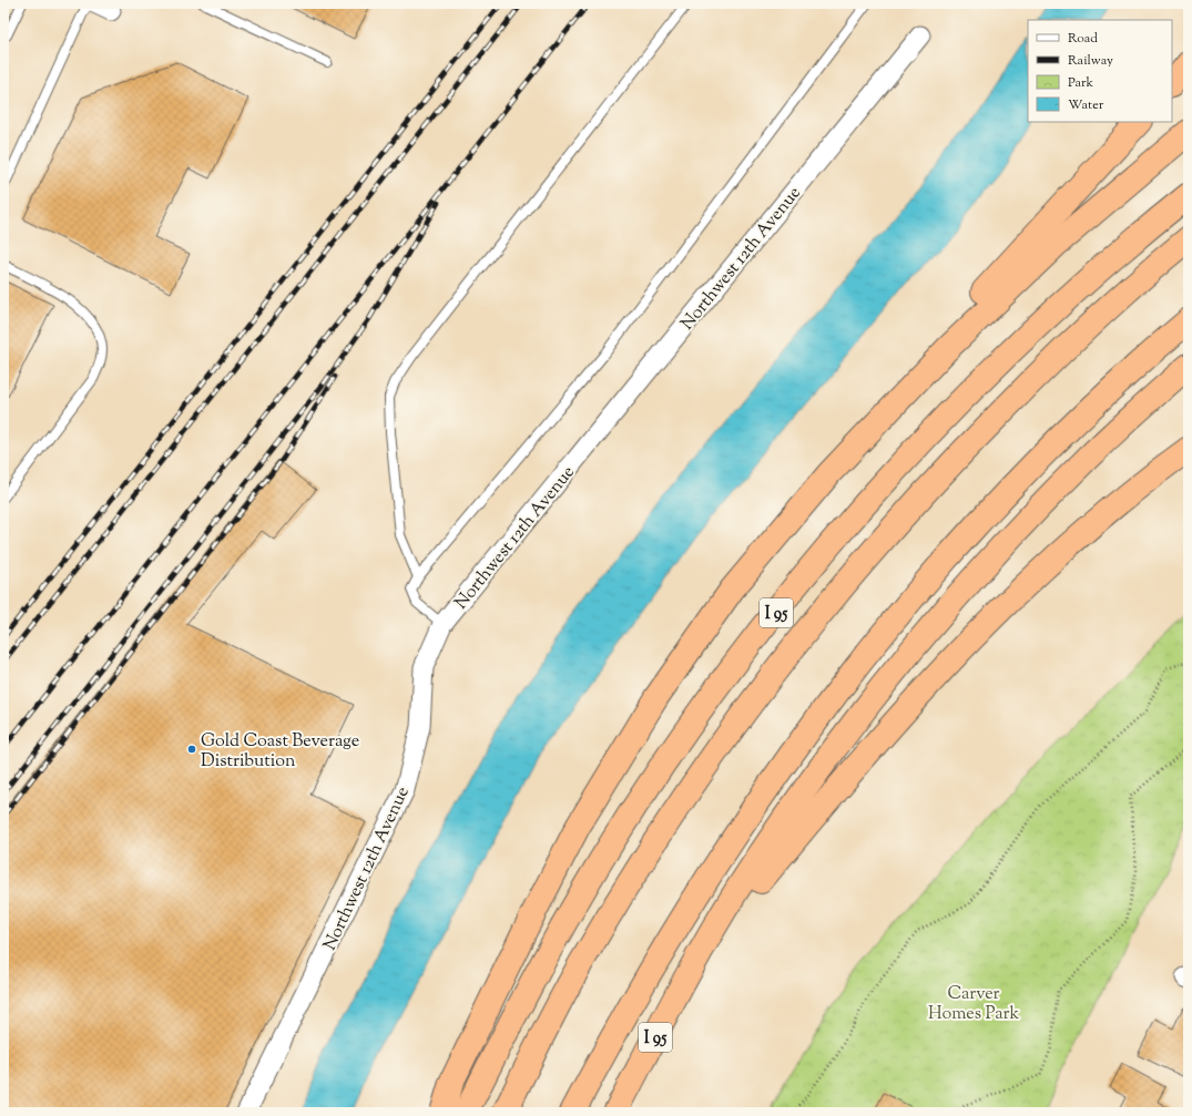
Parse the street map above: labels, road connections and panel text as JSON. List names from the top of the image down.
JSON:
{
  "streets": {
    "highway": ["I 95"],
    "street": ["Northwest 12th Avenue"]
  },
  "parks": ["Carver Homes Park"],
  "places": ["Gold Coast Beverage Distribution"],
  "legend": [
    "Road",
    "Railway",
    "Park",
    "Water"
  ]
}
